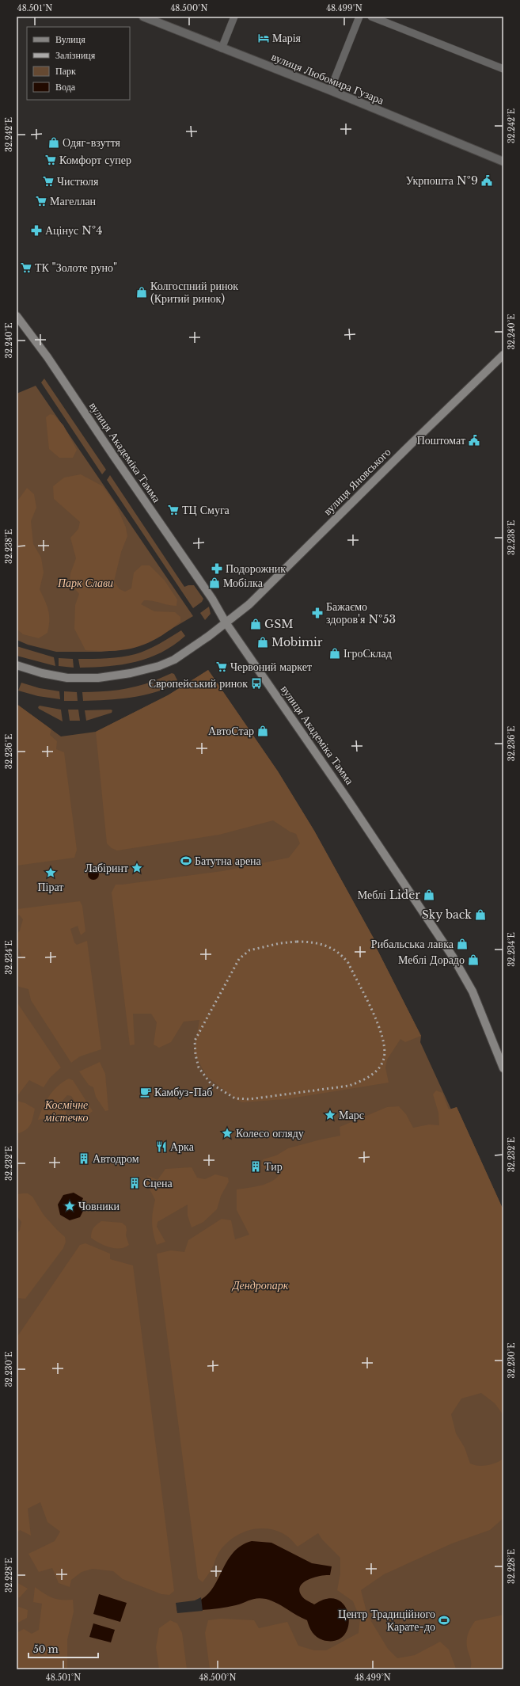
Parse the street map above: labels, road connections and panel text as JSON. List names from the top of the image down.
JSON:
{
  "streets": {
    "main road": ["вулиця Академіка Тамма", "вулиця Яновського"],
    "street": ["вулиця Любомира Гузара"]
  },
  "crossings": [
    ["вулиця Академіка Тамма", "вулиця Яновського"]
  ],
  "parks": ["Парк Слави", "Космічне містечко", "Дендропарк"],
  "places": {
    "hotel": ["Марія"],
    "shop": [
      "Одяг-взуття",
      "Колгоспний ринок (Критий ринок)",
      "Мобілка",
      "GSM",
      "Mobimir",
      "ІгроСклад",
      "АвтоСтар",
      "Меблі Lider",
      "Sky back",
      "Рибальська лавка",
      "Меблі Дорадо"
    ],
    "supermarket": [
      "Комфорт супер",
      "Чистюля",
      "Магеллан",
      "ТК \"Золоте руно\"",
      "ТЦ Смуга",
      "Червоний маркет"
    ],
    "public building": ["Укрпошта №9", "Поштомат"],
    "pharmacy": ["Ацінус №4", "Подорожник", "Бажаємо здоров'я №53"],
    "bus stop": ["Європейський ринок"],
    "sports": ["Батутна арена", "Центр Традиційного Карате-до"],
    "place": [
      "Лабіринт",
      "Пірат",
      "Марс",
      "Колесо огляду",
      "Човники"
    ],
    "cafe": ["Камбуз-Паб"],
    "restaurant": ["Арка"],
    "building": ["Автодром", "Тир", "Сцена"]
  },
  "legend": [
    "Вулиця",
    "Залізниця",
    "Парк",
    "Вода"
  ],
  "scale_bar": "50 m",
  "coordinates": [
    "48.501°N",
    "48.500°N",
    "48.499°N",
    "32.242°E",
    "32.240°E",
    "32.238°E",
    "32.236°E",
    "32.234°E",
    "32.232°E",
    "32.230°E",
    "32.228°E"
  ]
}
